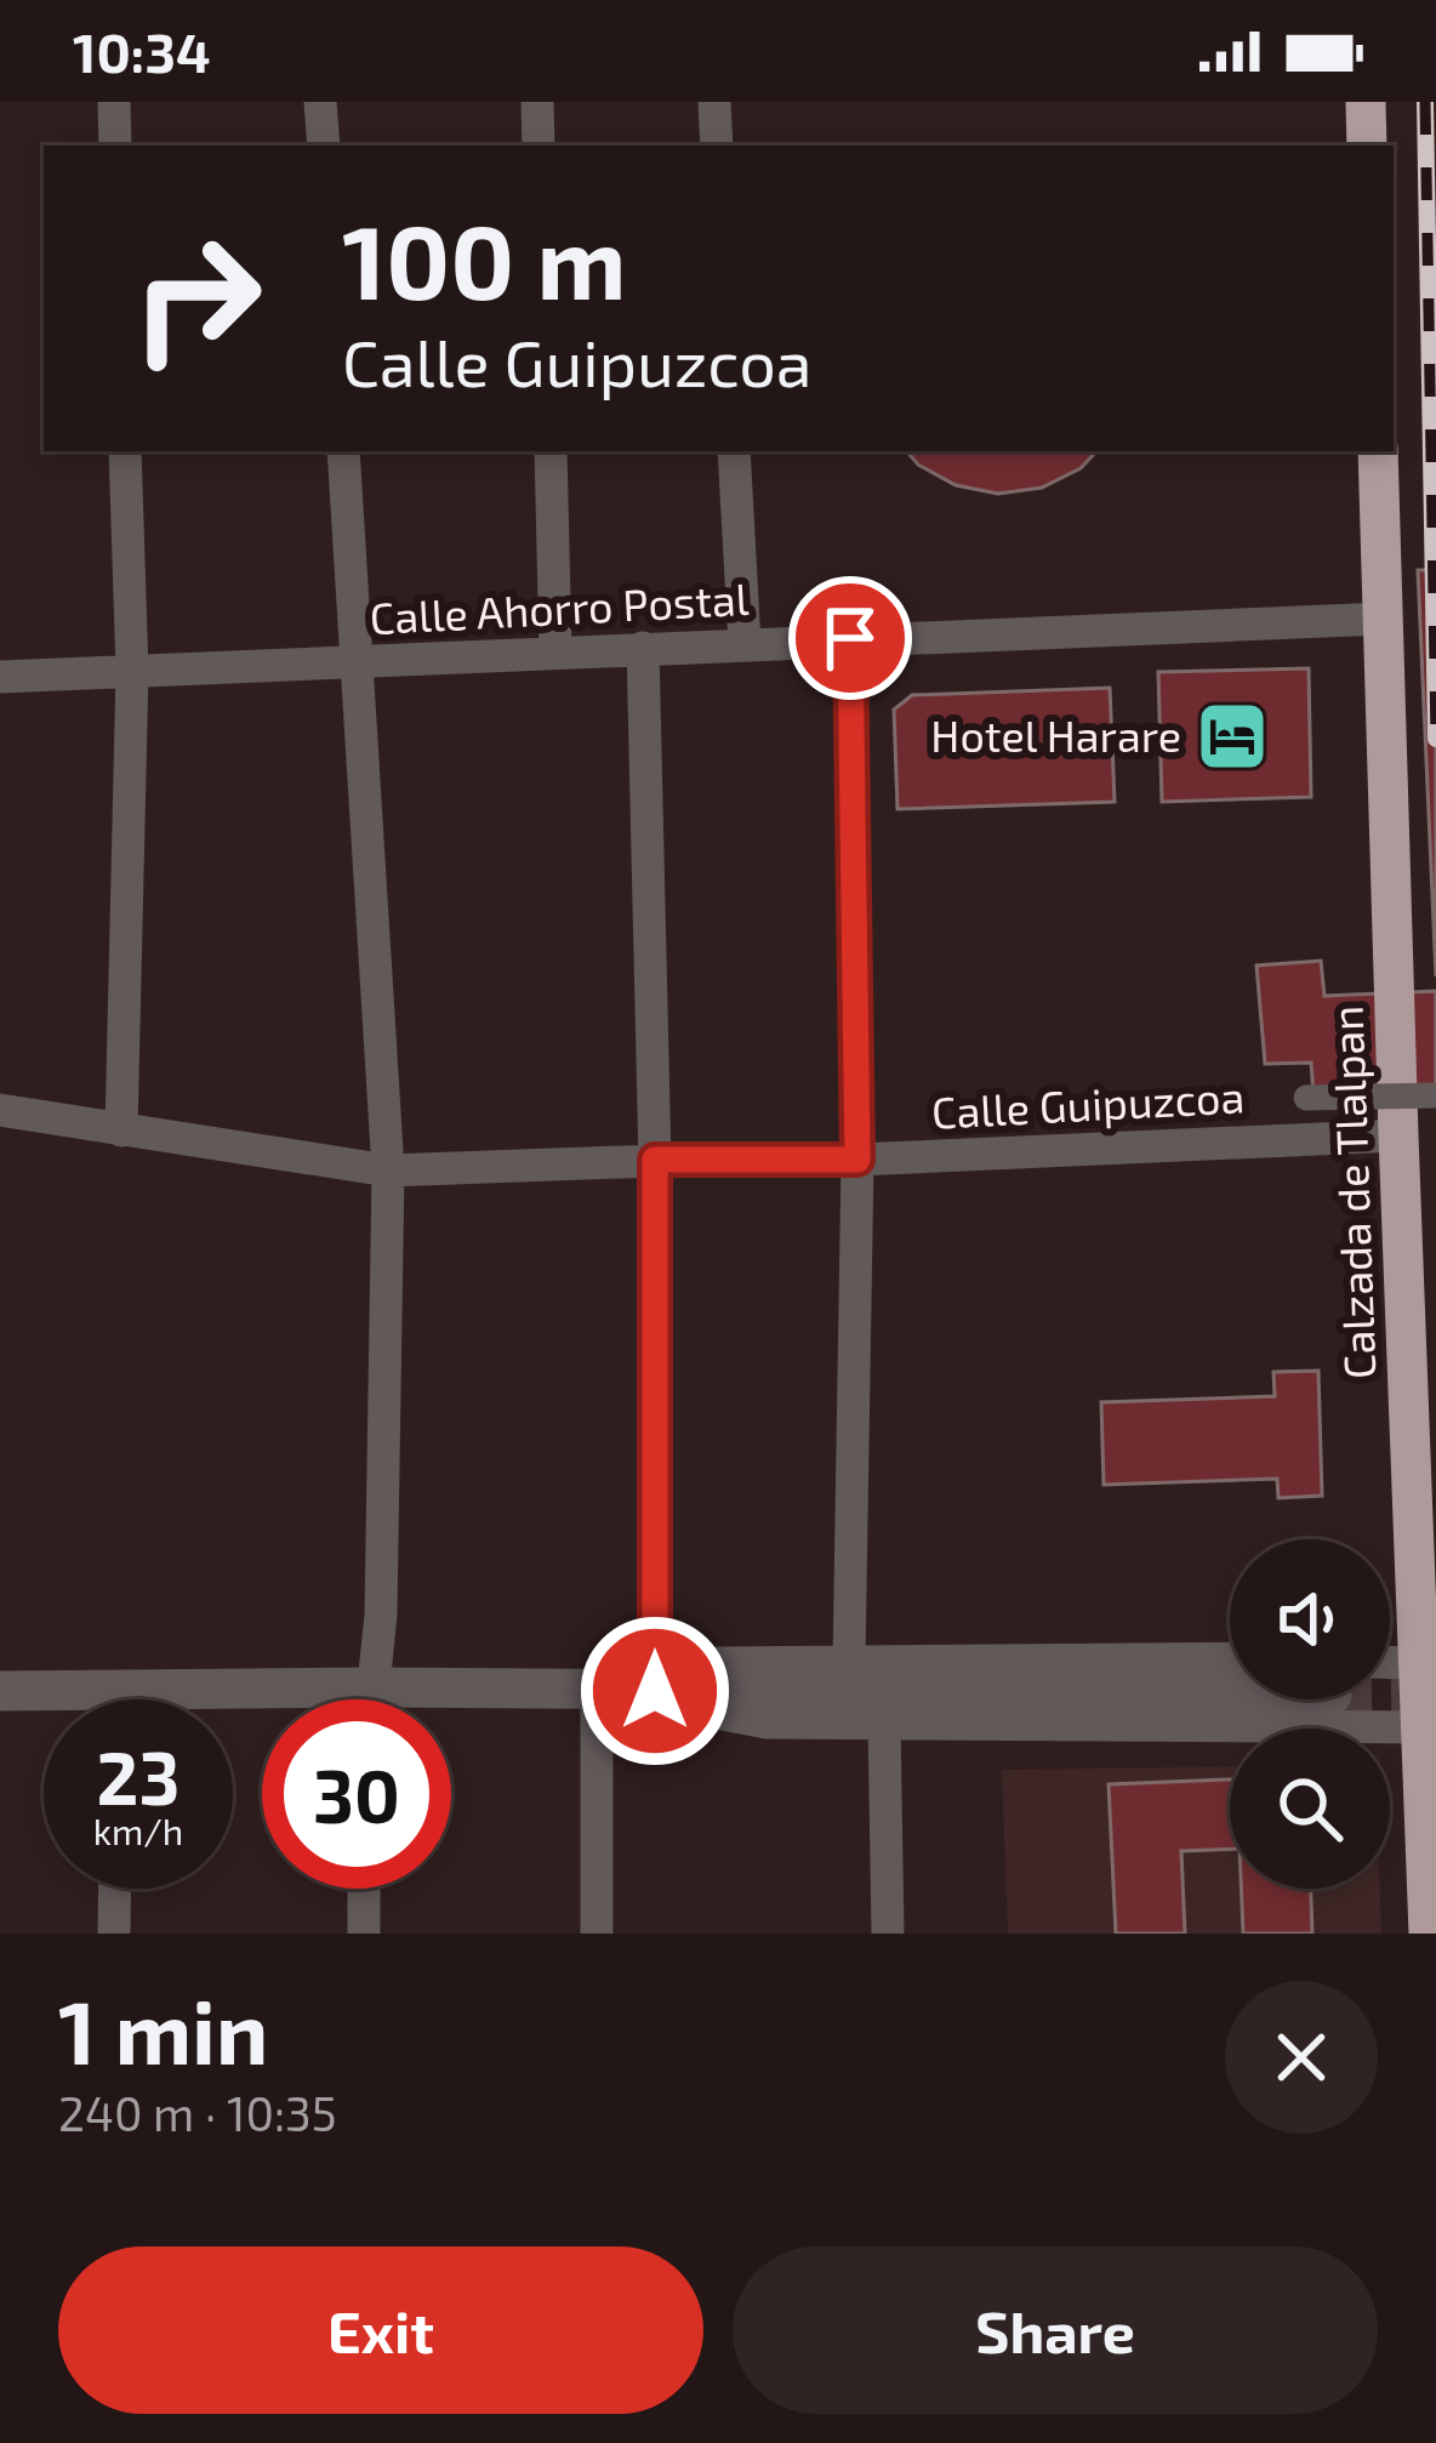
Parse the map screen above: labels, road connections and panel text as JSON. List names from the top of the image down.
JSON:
{
  "streets": {
    "highway": ["Calzada de Tlalpan"],
    "street": ["Calle Ahorro Postal", "Calle Guipuzcoa"]
  },
  "crossings": [
    ["Calle Ahorro Postal", "Calzada de Tlalpan"],
    ["Calle Guipuzcoa", "Calzada de Tlalpan"]
  ],
  "places": {
    "hotel": ["Hotel Harare"]
  },
  "page": {
    "status": "10:34",
    "turn": ["100 m", "Calle Guipuzcoa"],
    "speed": "23 km/h",
    "limit": "30",
    "heading": ["1 min", "240 m · 10:35"],
    "buttons": ["Exit", "Share"]
  }
}
